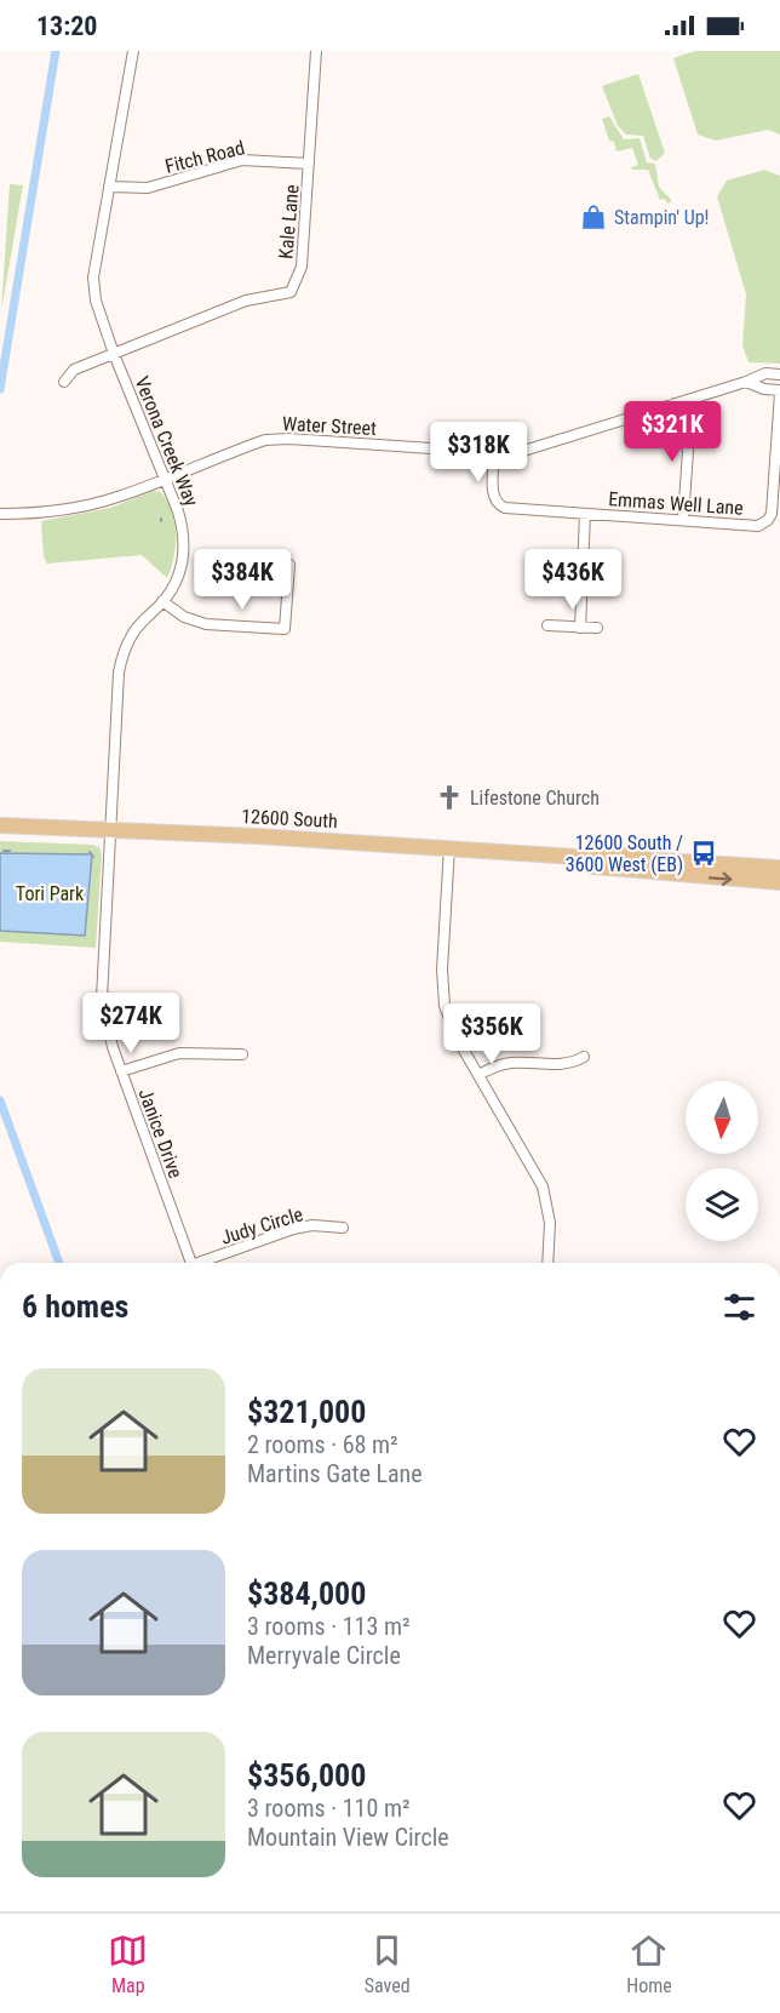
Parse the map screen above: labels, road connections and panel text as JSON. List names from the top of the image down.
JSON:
{
  "streets": {
    "main road": ["12600 South"],
    "street": [
      "Fitch Road",
      "Kale Lane",
      "Water Street",
      "Verona Creek Way",
      "Emmas Well Lane",
      "Janice Drive",
      "Judy Circle"
    ]
  },
  "crossings": [
    ["Fitch Road", "Kale Lane"],
    ["Fitch Road", "Verona Creek Way"],
    ["Kale Lane", "Verona Creek Way"],
    ["Water Street", "Verona Creek Way"],
    ["Water Street", "Emmas Well Lane"],
    ["Verona Creek Way", "12600 South"],
    ["Verona Creek Way", "Janice Drive"],
    ["12600 South", "Janice Drive"]
  ],
  "parks": ["Tori Park"],
  "places": {
    "shop": ["Stampin' Up!"],
    "church": ["Lifestone Church"],
    "bus stop": ["12600 South / 3600 West (EB)"]
  },
  "north": "bottom",
  "page": {
    "status": "13:20",
    "price": [
      "$321K",
      "$318K",
      "$384K",
      "$436K",
      "$274K",
      "$356K"
    ],
    "heading": "6 homes",
    "list": [
      {
        "name": "$321,000",
        "note": "2 rooms · 68 m² · Martins Gate Lane"
      },
      {
        "name": "$384,000",
        "note": "3 rooms · 113 m² · Merryvale Circle"
      },
      {
        "name": "$356,000",
        "note": "3 rooms · 110 m² · Mountain View Circle"
      }
    ],
    "tabs": ["Map", "Saved", "Home"]
  }
}
